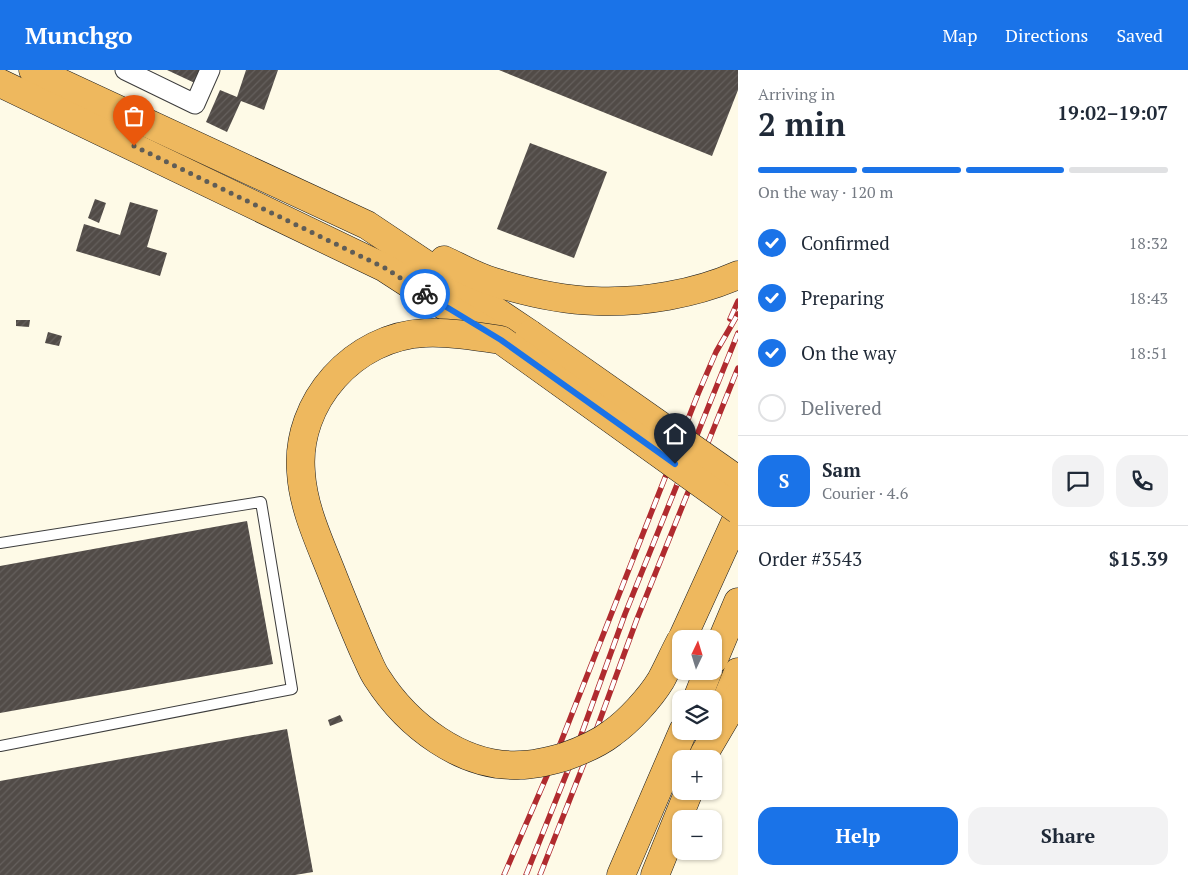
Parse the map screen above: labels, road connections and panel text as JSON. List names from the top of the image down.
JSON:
{
  "north": "top",
  "page": {
    "header": "Munchgo",
    "nav": ["Map", "Directions", "Saved"],
    "heading": ["2 min", "Arriving in", "19:02–19:07"],
    "panel": [
      "Sam",
      "Courier · 4.6",
      "Order #3543",
      "$15.39"
    ],
    "bar": "On the way · 120 m",
    "list": [
      ["Confirmed", "18:32"],
      ["Preparing", "18:43"],
      ["On the way", "18:51"],
      "Delivered"
    ],
    "round": "S",
    "map_buttons": ["+", "−"],
    "buttons": ["Help", "Share"]
  }
}
